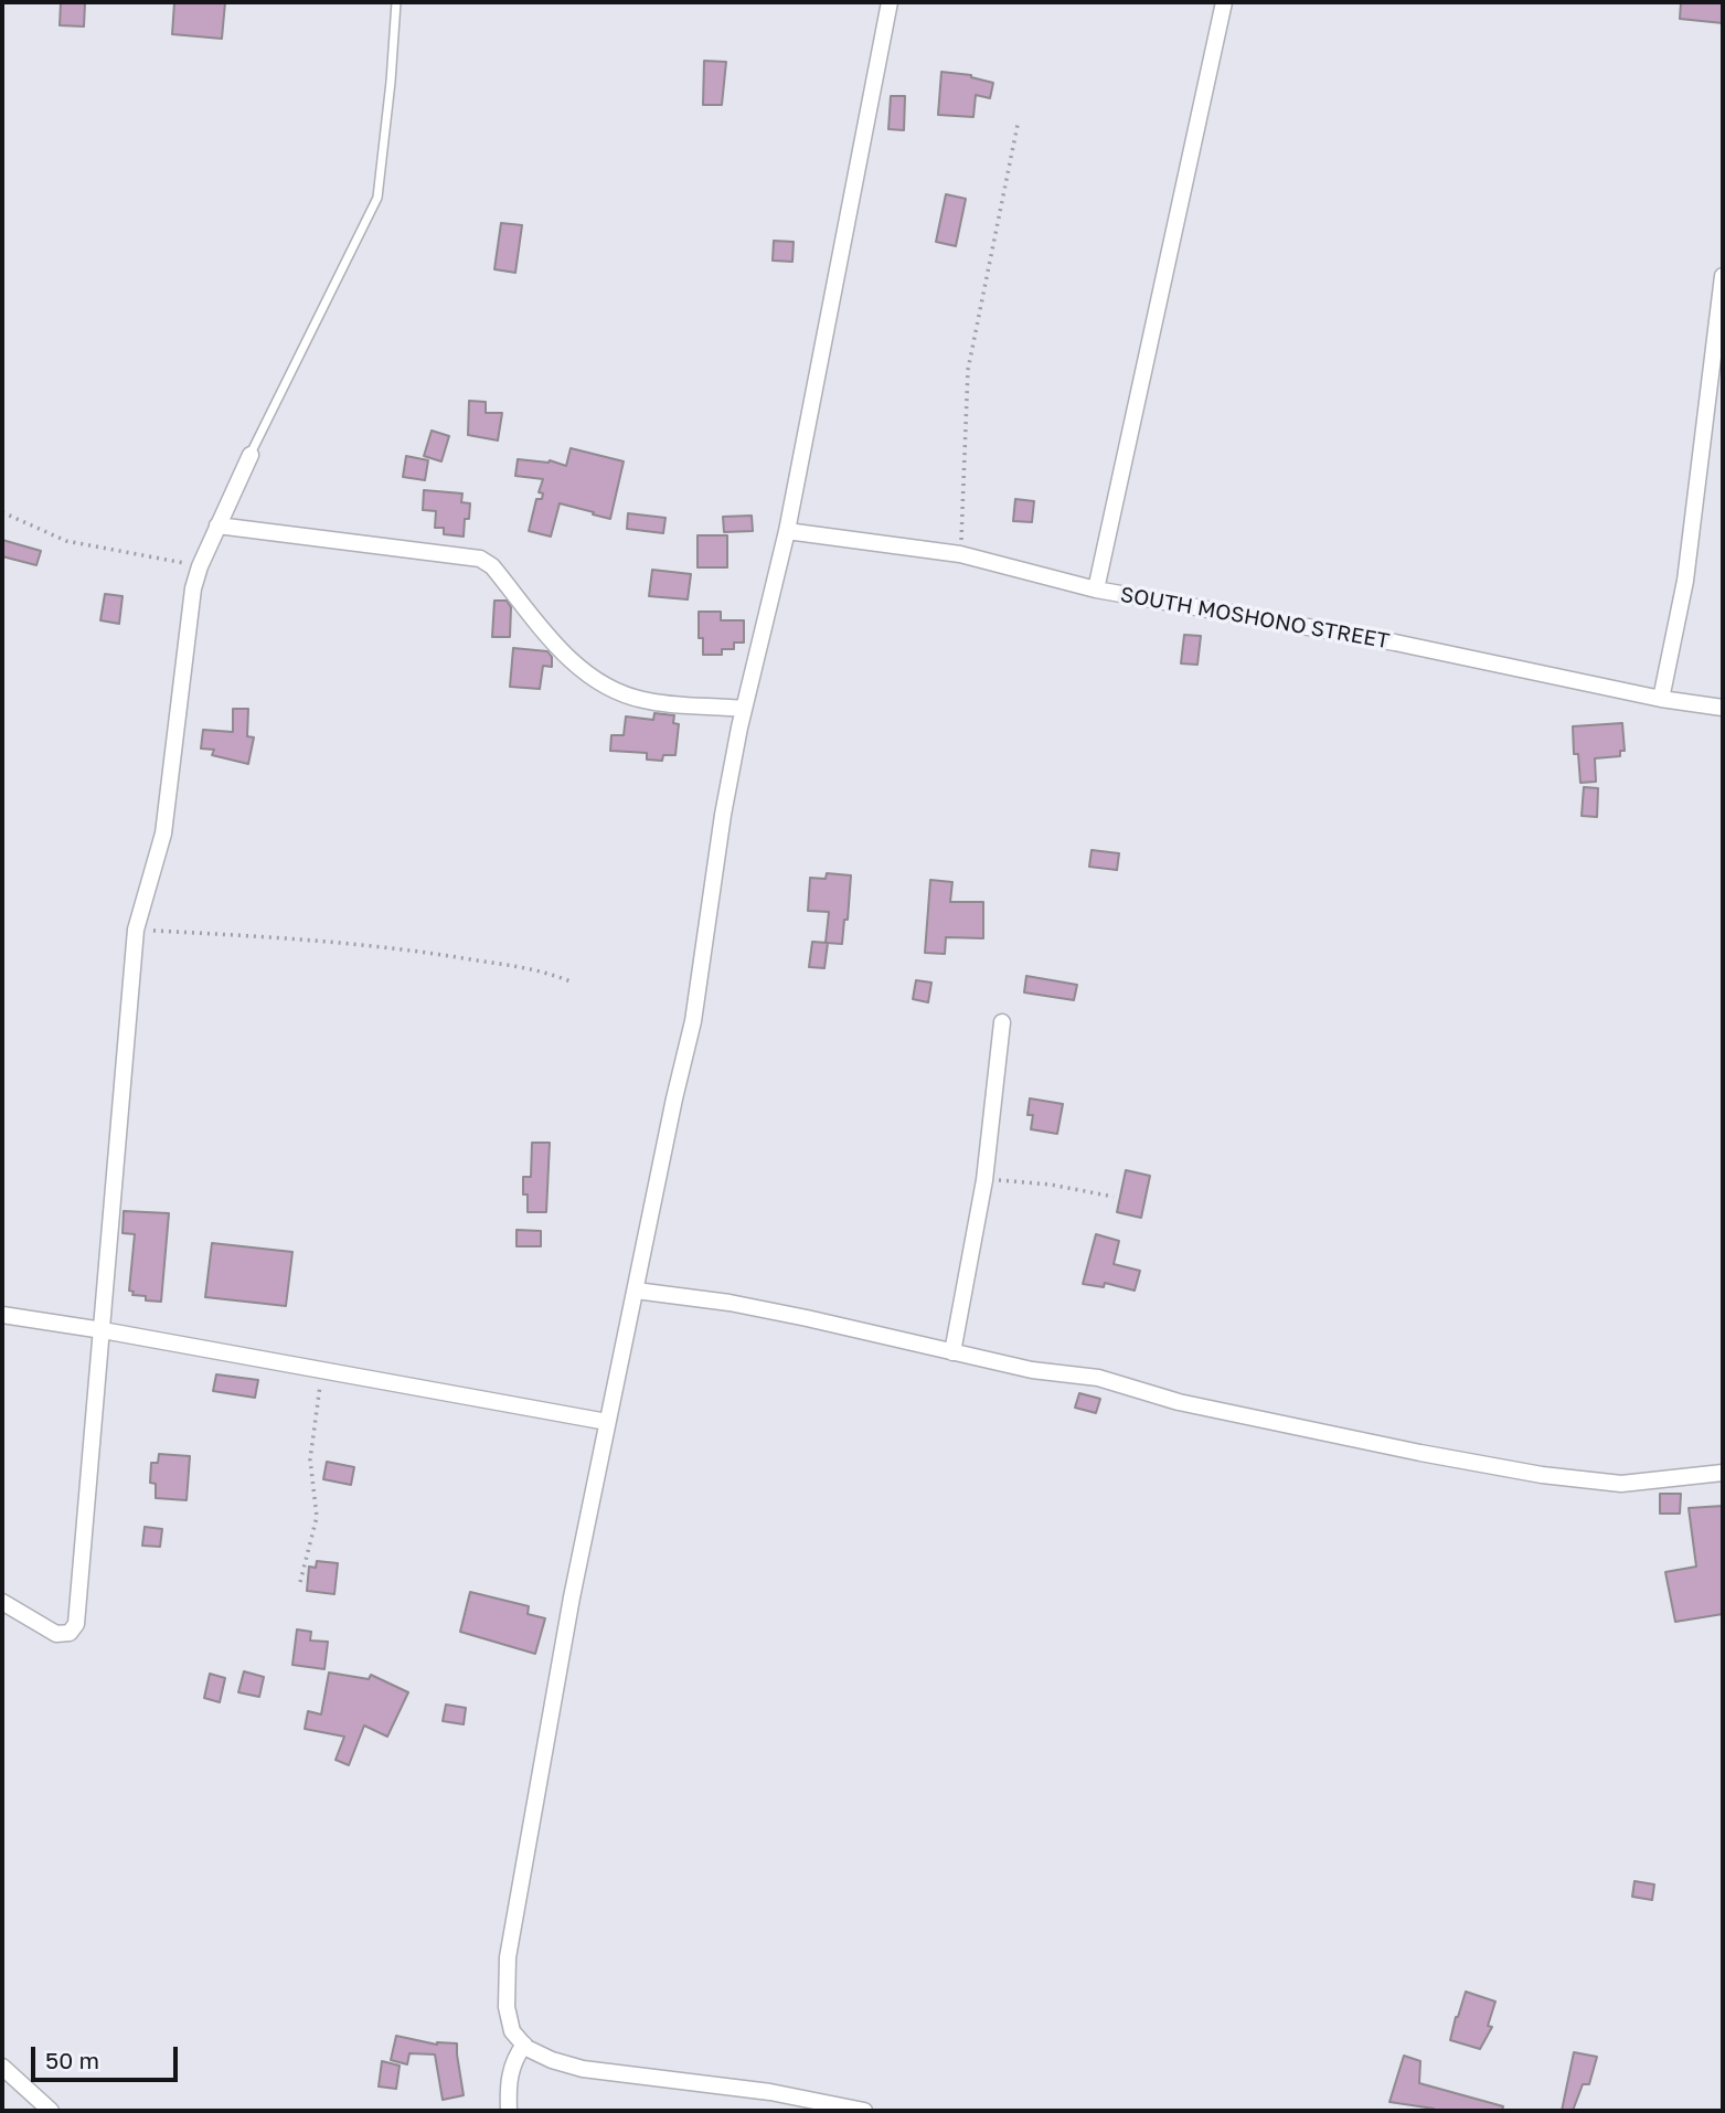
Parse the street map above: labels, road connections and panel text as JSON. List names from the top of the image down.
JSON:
{
  "streets": {
    "street": ["SOUTH MOSHONO STREET"]
  },
  "scale_bar": "50 m"
}
